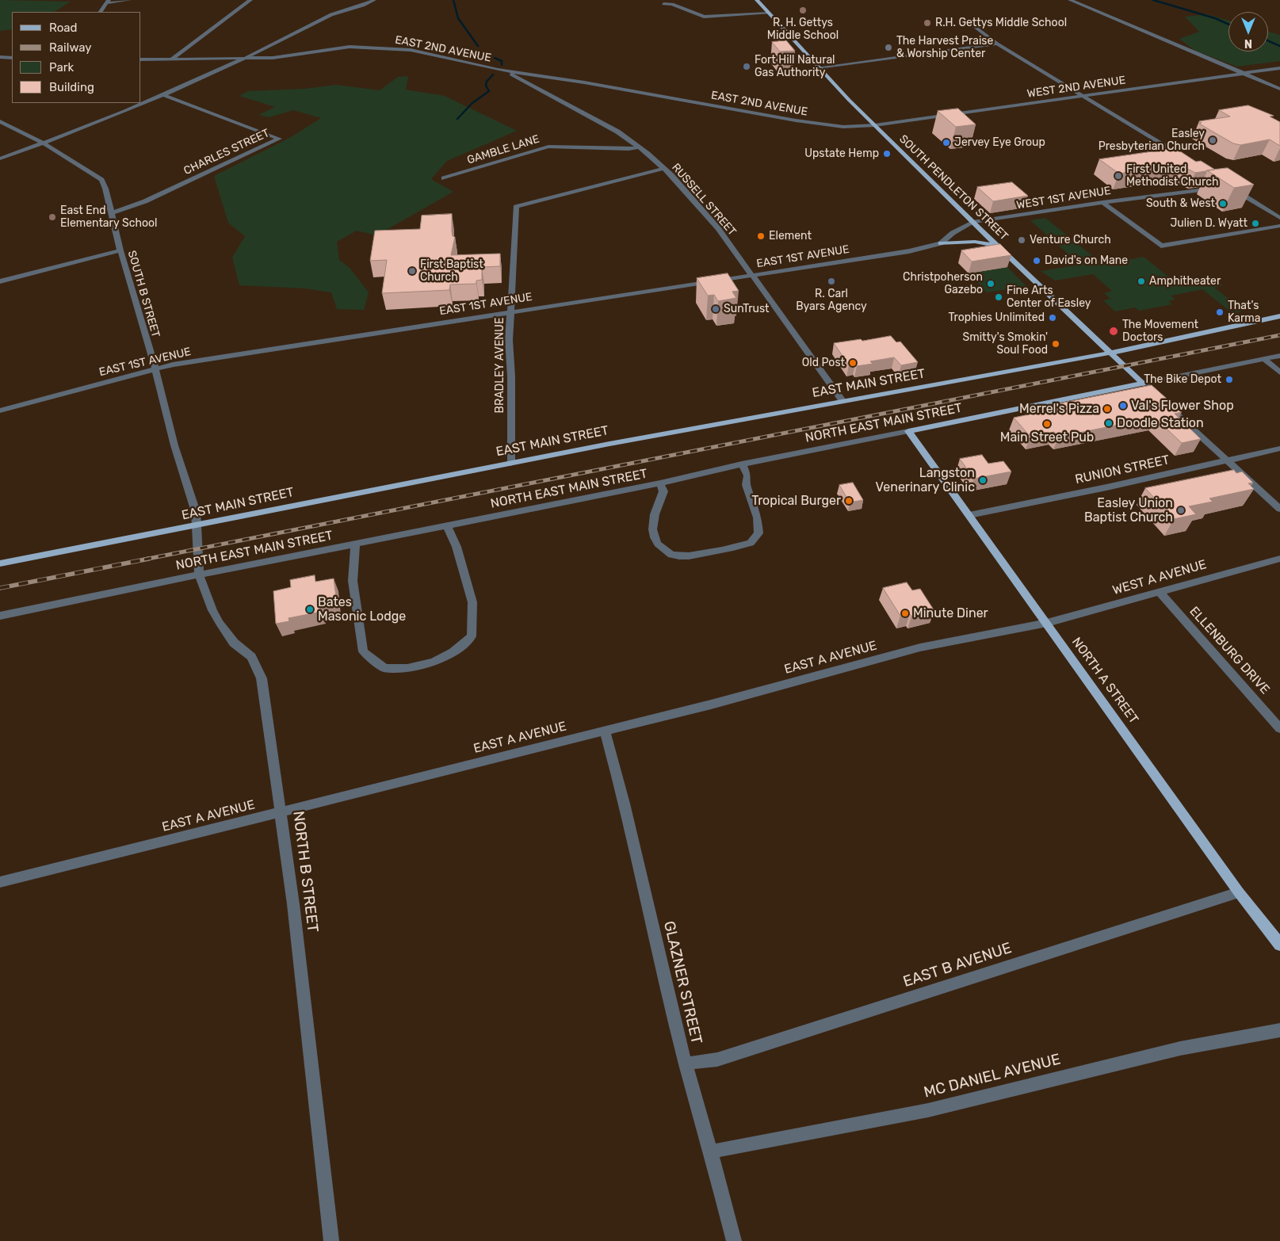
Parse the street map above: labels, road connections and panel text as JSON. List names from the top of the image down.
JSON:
{
  "streets": {
    "main road": [
      "SOUTH PENDLETON STREET",
      "EAST MAIN STREET",
      "NORTH EAST MAIN STREET",
      "NORTH A STREET"
    ],
    "street": [
      "EAST 2ND AVENUE",
      "WEST 2ND AVENUE",
      "GAMBLE LANE",
      "CHARLES STREET",
      "WEST 1ST AVENUE",
      "RUSSELL STREET",
      "EAST 1ST AVENUE",
      "SOUTH B STREET",
      "BRADLEY AVENUE",
      "RUNION STREET",
      "WEST A AVENUE",
      "ELLENBURG DRIVE",
      "EAST A AVENUE",
      "NORTH B STREET",
      "EAST B AVENUE",
      "GLAZNER STREET",
      "MC DANIEL AVENUE"
    ]
  },
  "crossings": [
    ["EAST 2ND AVENUE", "WEST 2ND AVENUE"],
    ["EAST 2ND AVENUE", "CHARLES STREET"],
    ["EAST 2ND AVENUE", "SOUTH PENDLETON STREET"],
    ["EAST 2ND AVENUE", "RUSSELL STREET"],
    ["EAST 2ND AVENUE", "SOUTH B STREET"],
    ["WEST 2ND AVENUE", "SOUTH PENDLETON STREET"],
    ["GAMBLE LANE", "RUSSELL STREET"],
    ["CHARLES STREET", "SOUTH B STREET"],
    ["SOUTH PENDLETON STREET", "WEST 1ST AVENUE"],
    ["SOUTH PENDLETON STREET", "EAST 1ST AVENUE"],
    ["SOUTH PENDLETON STREET", "EAST MAIN STREET"],
    ["SOUTH PENDLETON STREET", "NORTH EAST MAIN STREET"],
    ["WEST 1ST AVENUE", "EAST 1ST AVENUE"],
    ["RUSSELL STREET", "EAST 1ST AVENUE"],
    ["RUSSELL STREET", "BRADLEY AVENUE"],
    ["RUSSELL STREET", "EAST MAIN STREET"],
    ["EAST 1ST AVENUE", "SOUTH B STREET"],
    ["EAST 1ST AVENUE", "BRADLEY AVENUE"],
    ["SOUTH B STREET", "EAST MAIN STREET"],
    ["SOUTH B STREET", "NORTH B STREET"],
    ["BRADLEY AVENUE", "EAST MAIN STREET"],
    ["EAST MAIN STREET", "NORTH B STREET"],
    ["NORTH EAST MAIN STREET", "NORTH A STREET"],
    ["NORTH EAST MAIN STREET", "NORTH B STREET"],
    ["RUNION STREET", "NORTH A STREET"],
    ["WEST A AVENUE", "ELLENBURG DRIVE"],
    ["WEST A AVENUE", "EAST A AVENUE"],
    ["WEST A AVENUE", "NORTH A STREET"],
    ["EAST A AVENUE", "NORTH A STREET"],
    ["EAST A AVENUE", "NORTH B STREET"],
    ["EAST A AVENUE", "GLAZNER STREET"],
    ["NORTH A STREET", "EAST B AVENUE"],
    ["EAST B AVENUE", "GLAZNER STREET"],
    ["GLAZNER STREET", "MC DANIEL AVENUE"]
  ],
  "places": [
    "R. H. Gettys Middle School",
    "R.H. Gettys Middle School",
    "The Harvest Praise & Worship Center",
    "Fort Hill Natural Gas Authority",
    "Easley Presbyterian Church",
    "Jervey Eye Group",
    "Upstate Hemp",
    "First United Methodist Church",
    "South & West",
    "East End Elementary School",
    "Julien D. Wyatt",
    "Element",
    "Venture Church",
    "David's on Mane",
    "First Baptist Church",
    "R. Carl Byars Agency",
    "Amphitheater",
    "Christpoherson Gazebo",
    "Fine Arts Center of Easley",
    "SunTrust",
    "That's Karma",
    "Trophies Unlimited",
    "The Movement Doctors",
    "Smitty's Smokin' Soul Food",
    "Old Post",
    "The Bike Depot",
    "Val's Flower Shop",
    "Merrel's Pizza",
    "Doodle Station",
    "Main Street Pub",
    "Langston Venerinary Clinic",
    "Tropical Burger",
    "Easley Union Baptist Church",
    "Bates Masonic Lodge",
    "Minute Diner"
  ],
  "legend": [
    "Road",
    "Railway",
    "Park",
    "Building"
  ],
  "north": "bottom"
}
